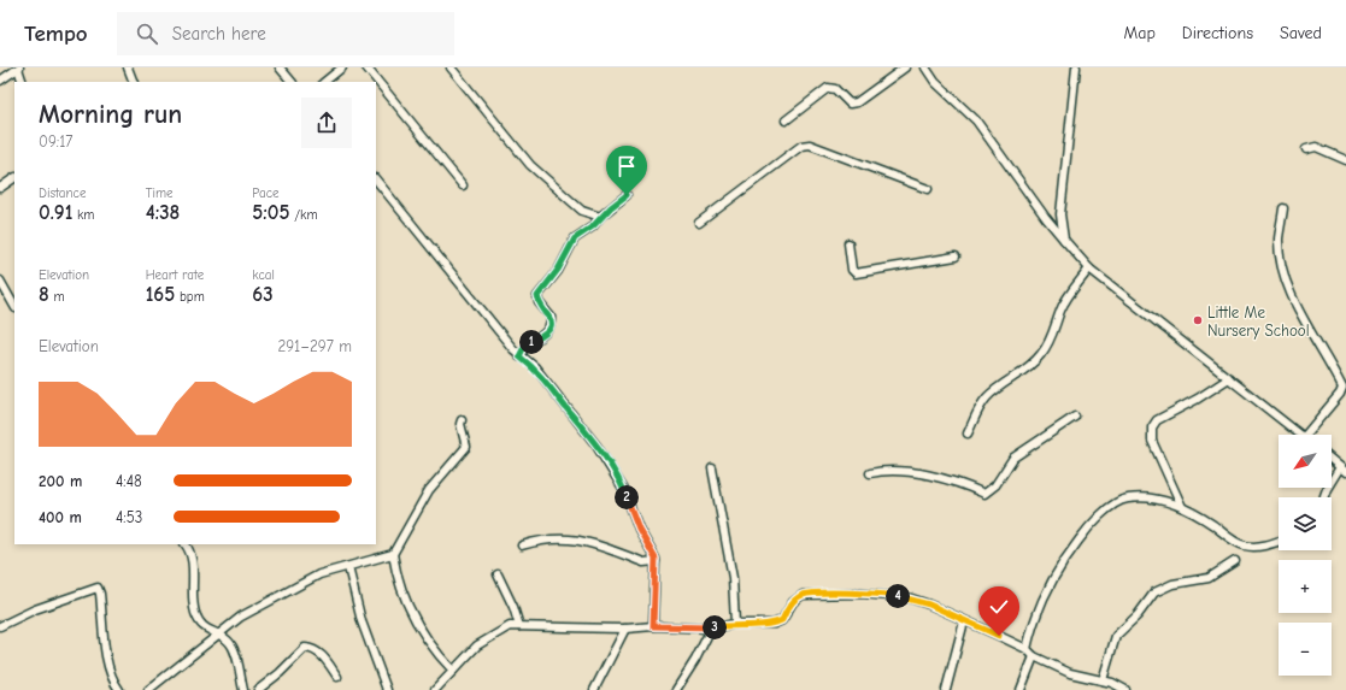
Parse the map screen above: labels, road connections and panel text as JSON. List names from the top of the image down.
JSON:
{
  "places": ["Little Me Nursery School"],
  "north": "bottom left",
  "page": {
    "header": "Tempo",
    "search": "Search here",
    "nav": ["Map", "Directions", "Saved"],
    "heading": ["Morning run", "09:17"],
    "stats": [
      ["Distance", "0.91 km"],
      ["Time", "4:38"],
      ["Pace", "5:05 /km"],
      ["Elevation", "8 m"],
      ["Heart rate", "165 bpm"],
      ["kcal", "63"]
    ],
    "chart": ["Elevation", "291–297 m"],
    "pins": [
      "1",
      "2",
      "4",
      "3"
    ],
    "map_buttons": ["+", "−"],
    "list": [
      {
        "name": "200 m",
        "note": "4:48"
      },
      {
        "name": "400 m",
        "note": "4:53"
      }
    ]
  }
}
